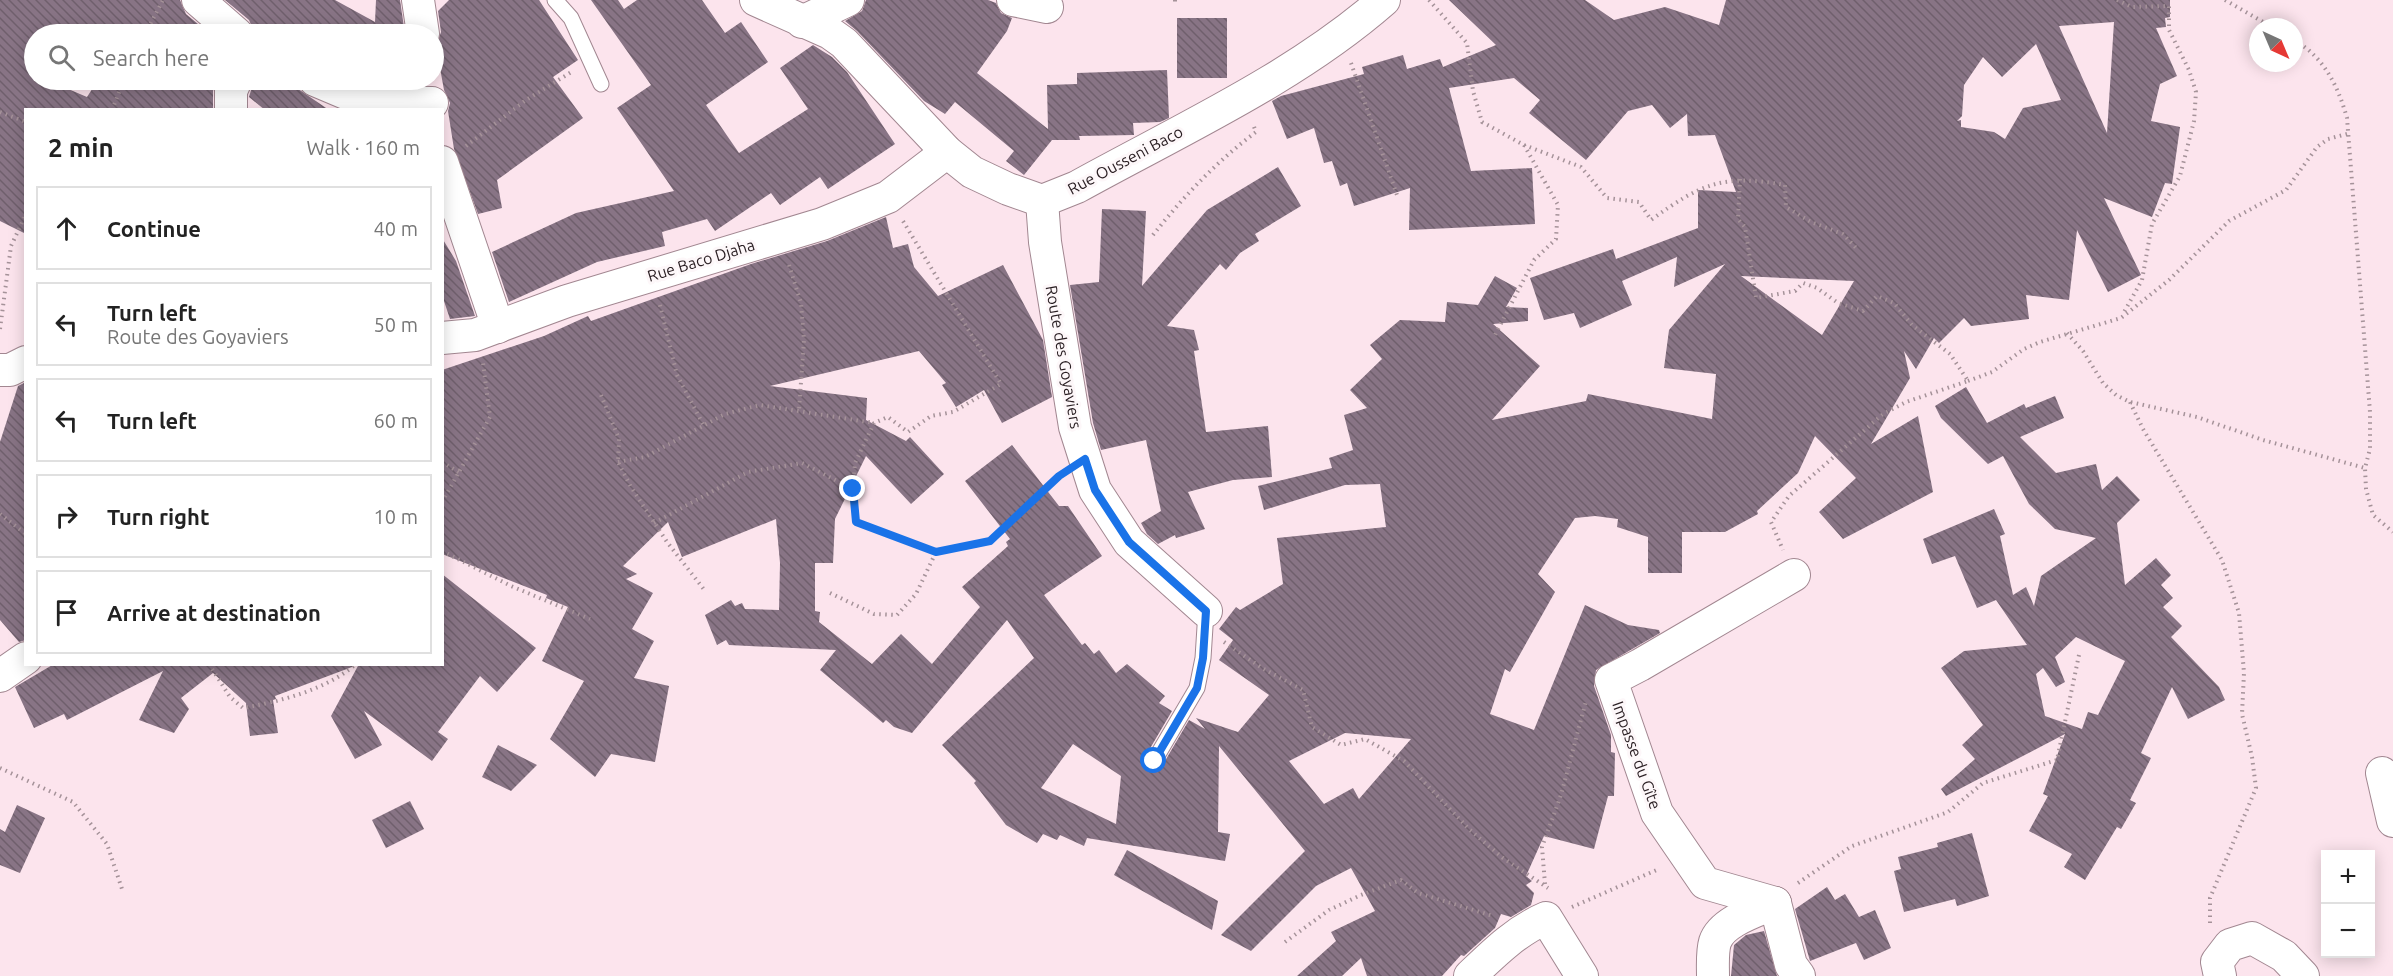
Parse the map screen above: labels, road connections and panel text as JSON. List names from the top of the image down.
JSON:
{
  "streets": {
    "street": [
      "Rue Ousseni Baco",
      "Rue Baco Djaha",
      "Route des Goyaviers",
      "Impasse du Gîte"
    ]
  },
  "crossings": [
    ["Rue Ousseni Baco", "Route des Goyaviers"]
  ],
  "north": "bottom right",
  "page": {
    "search": "Search here",
    "heading": ["2 min", "Walk · 160 m"],
    "list": [
      ["Continue", "40 m"],
      ["Turn left", "Route des Goyaviers", "50 m"],
      ["Turn left", "60 m"],
      ["Turn right", "10 m"],
      "Arrive at destination"
    ],
    "map_buttons": ["+", "−"]
  }
}
